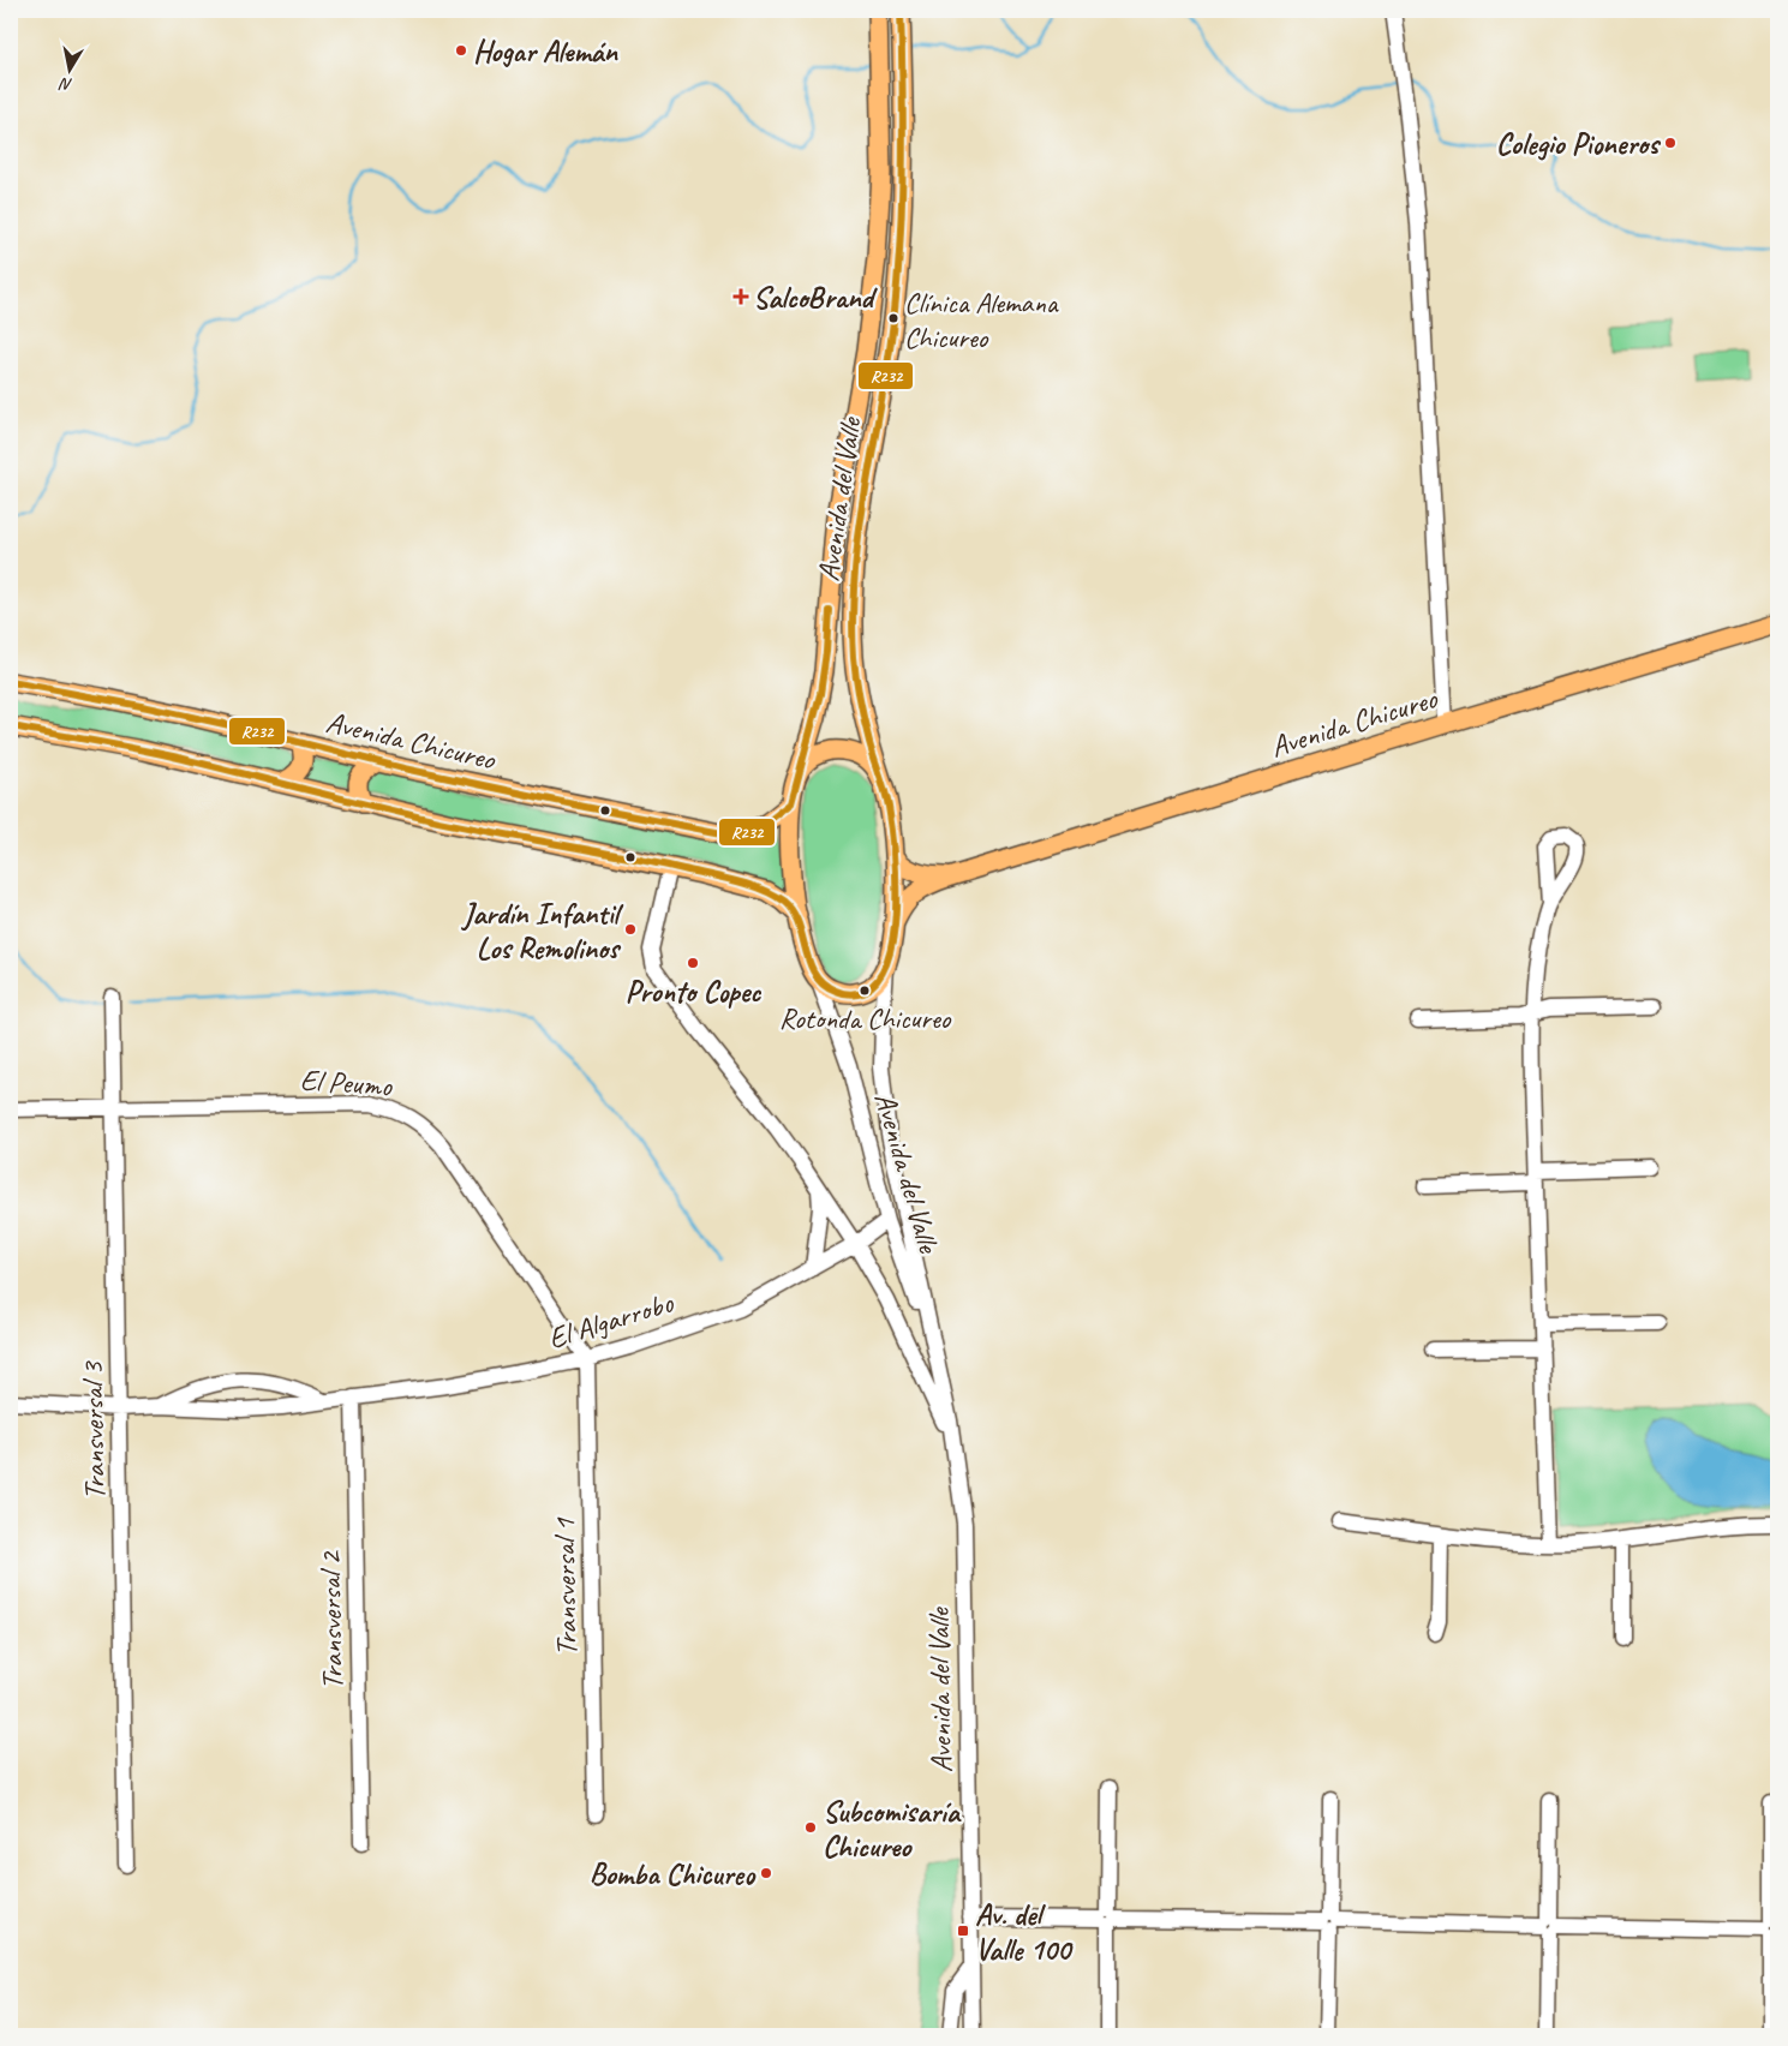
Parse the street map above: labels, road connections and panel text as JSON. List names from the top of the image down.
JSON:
{
  "streets": {
    "main road": ["Avenida del Valle", "Avenida Chicureo"],
    "street": [
      "El Peumo",
      "El Algarrobo",
      "Transversal 3",
      "Transversal 1",
      "Transversal 2"
    ]
  },
  "crossings": [
    ["Avenida del Valle", "Avenida Chicureo"],
    ["Avenida del Valle", "El Algarrobo"],
    ["El Peumo", "El Algarrobo"],
    ["El Peumo", "Transversal 3"],
    ["El Peumo", "Transversal 1"],
    ["El Algarrobo", "Transversal 1"],
    ["El Algarrobo", "Transversal 2"]
  ],
  "places": {
    "other": [
      "Hogar Alemán",
      "Colegio Pioneros",
      "Clínica Alemana Chicureo",
      "Jardín Infantil Los Remolinos",
      "Pronto Copec",
      "Rotonda Chicureo",
      "Subcomisaría Chicureo",
      "Bomba Chicureo"
    ],
    "health": ["SalcoBrand"],
    "transit": ["Av. del Valle 100"]
  },
  "lines": ["transit line R232"],
  "north": "bottom"
}
